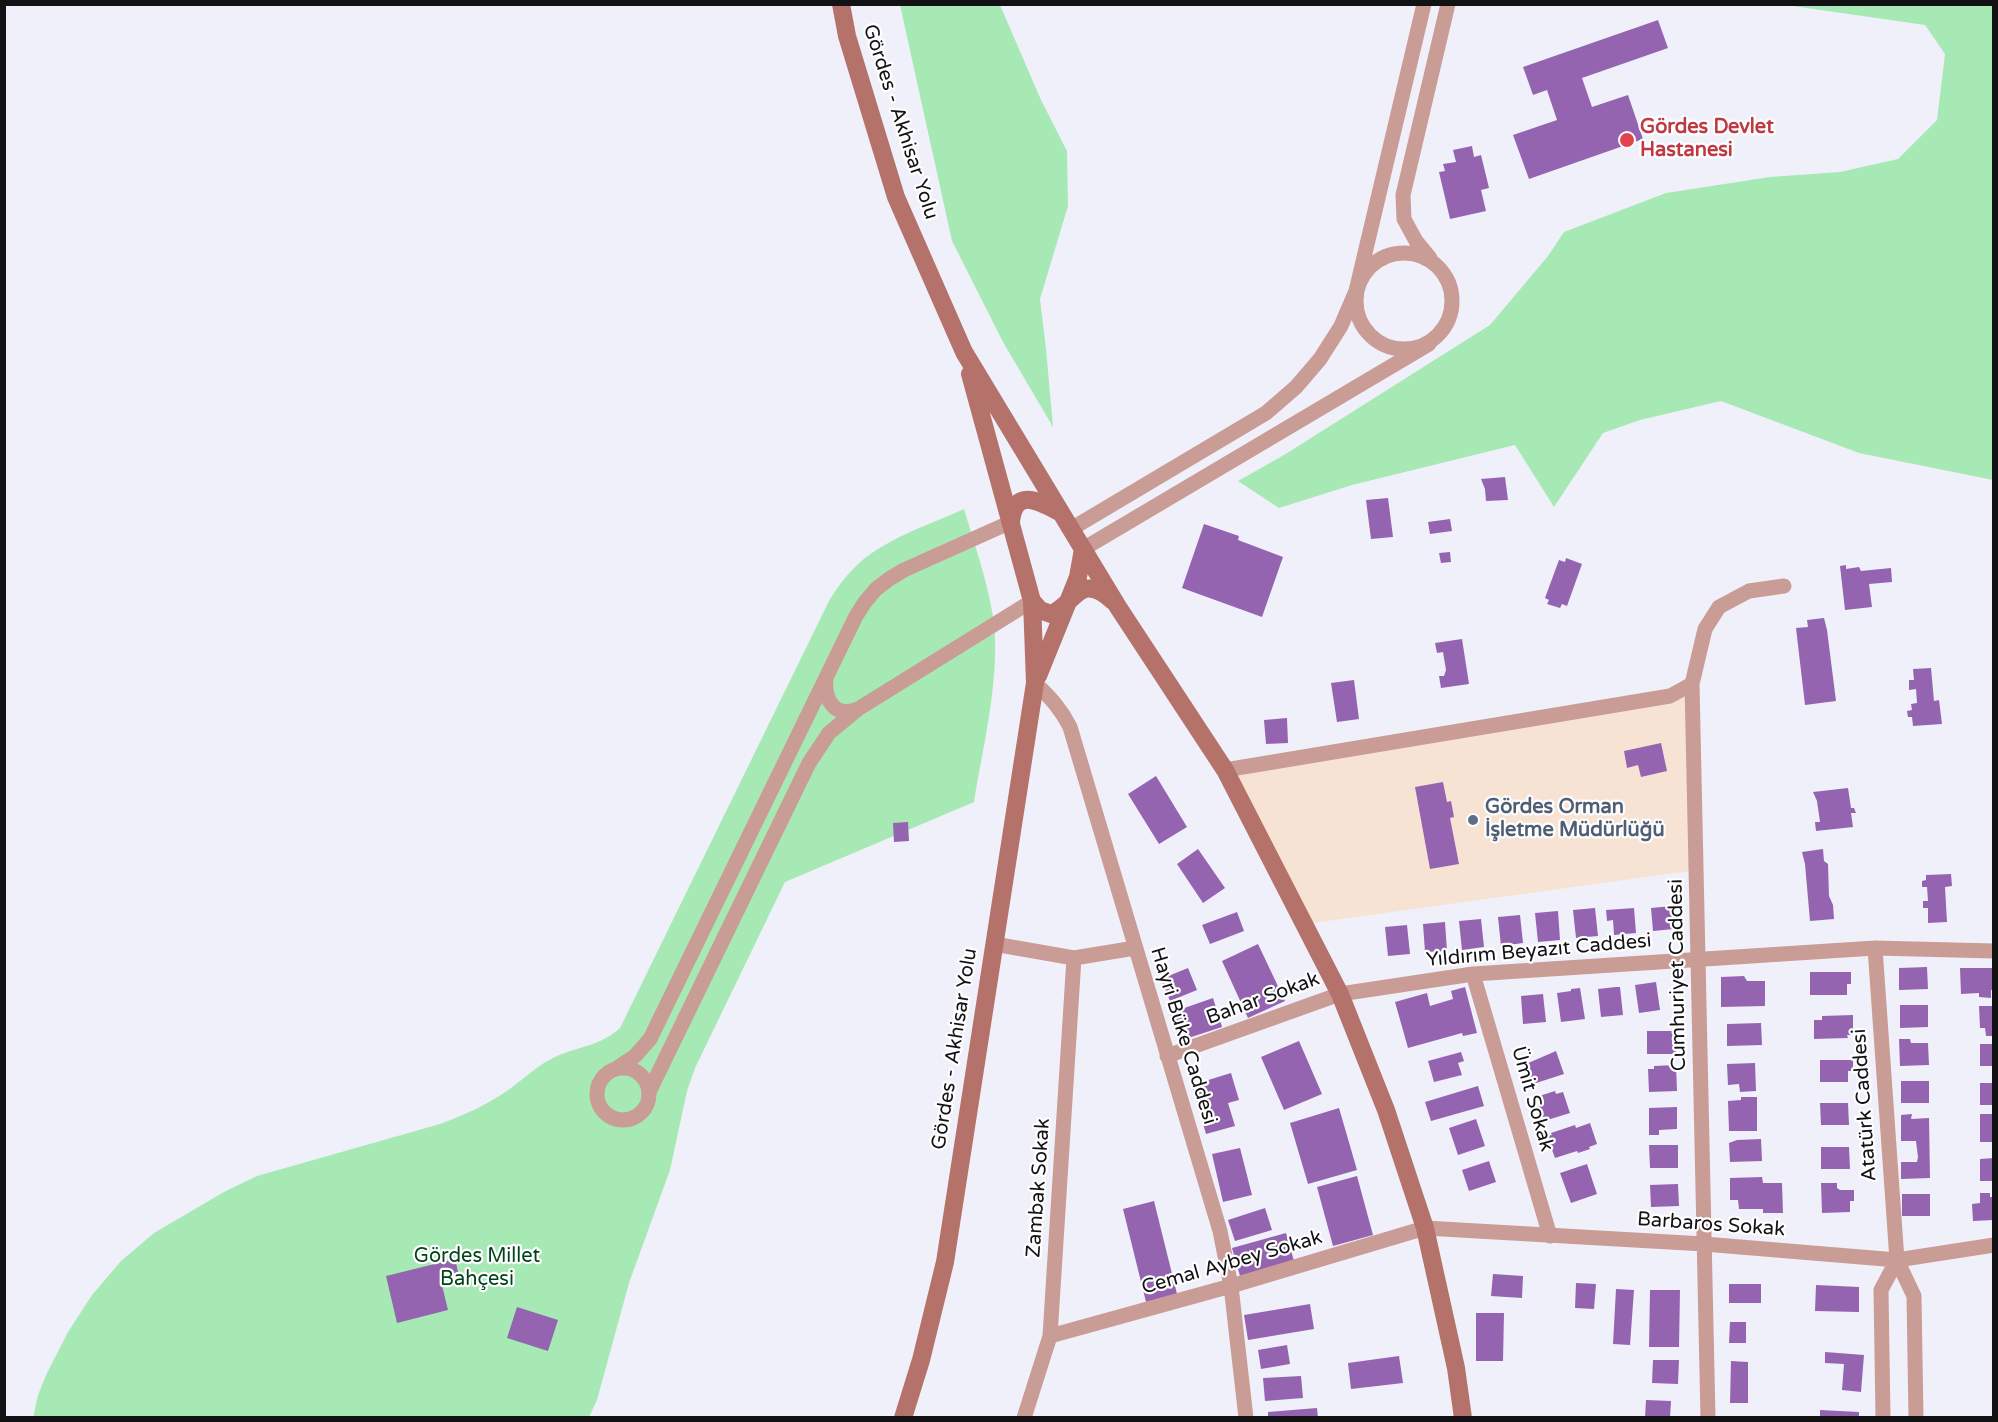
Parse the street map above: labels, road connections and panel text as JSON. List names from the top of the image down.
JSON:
{
  "streets": {
    "main road": ["Gördes - Akhisar Yolu"],
    "street": [
      "Yıldırım Beyazıt Caddesi",
      "Cumhuriyet Caddesi",
      "Bahar Sokak",
      "Hayri Büke Caddesi",
      "Ümit Sokak",
      "Atatürk Caddesi",
      "Zambak Sokak",
      "Barbaros Sokak",
      "Cemal Aybey Sokak"
    ]
  },
  "crossings": [
    ["Gördes - Akhisar Yolu", "Yıldırım Beyazıt Caddesi"],
    ["Gördes - Akhisar Yolu", "Bahar Sokak"],
    ["Gördes - Akhisar Yolu", "Hayri Büke Caddesi"],
    ["Gördes - Akhisar Yolu", "Barbaros Sokak"],
    ["Gördes - Akhisar Yolu", "Cemal Aybey Sokak"],
    ["Yıldırım Beyazıt Caddesi", "Cumhuriyet Caddesi"],
    ["Yıldırım Beyazıt Caddesi", "Bahar Sokak"],
    ["Yıldırım Beyazıt Caddesi", "Ümit Sokak"],
    ["Yıldırım Beyazıt Caddesi", "Atatürk Caddesi"],
    ["Cumhuriyet Caddesi", "Barbaros Sokak"],
    ["Bahar Sokak", "Hayri Büke Caddesi"],
    ["Hayri Büke Caddesi", "Cemal Aybey Sokak"],
    ["Ümit Sokak", "Barbaros Sokak"],
    ["Atatürk Caddesi", "Barbaros Sokak"],
    ["Zambak Sokak", "Cemal Aybey Sokak"],
    ["Barbaros Sokak", "Cemal Aybey Sokak"]
  ],
  "parks": ["Gördes Millet Bahçesi"],
  "places": ["Gördes Devlet Hastanesi", "Gördes Orman İşletme Müdürlüğü"]
}
